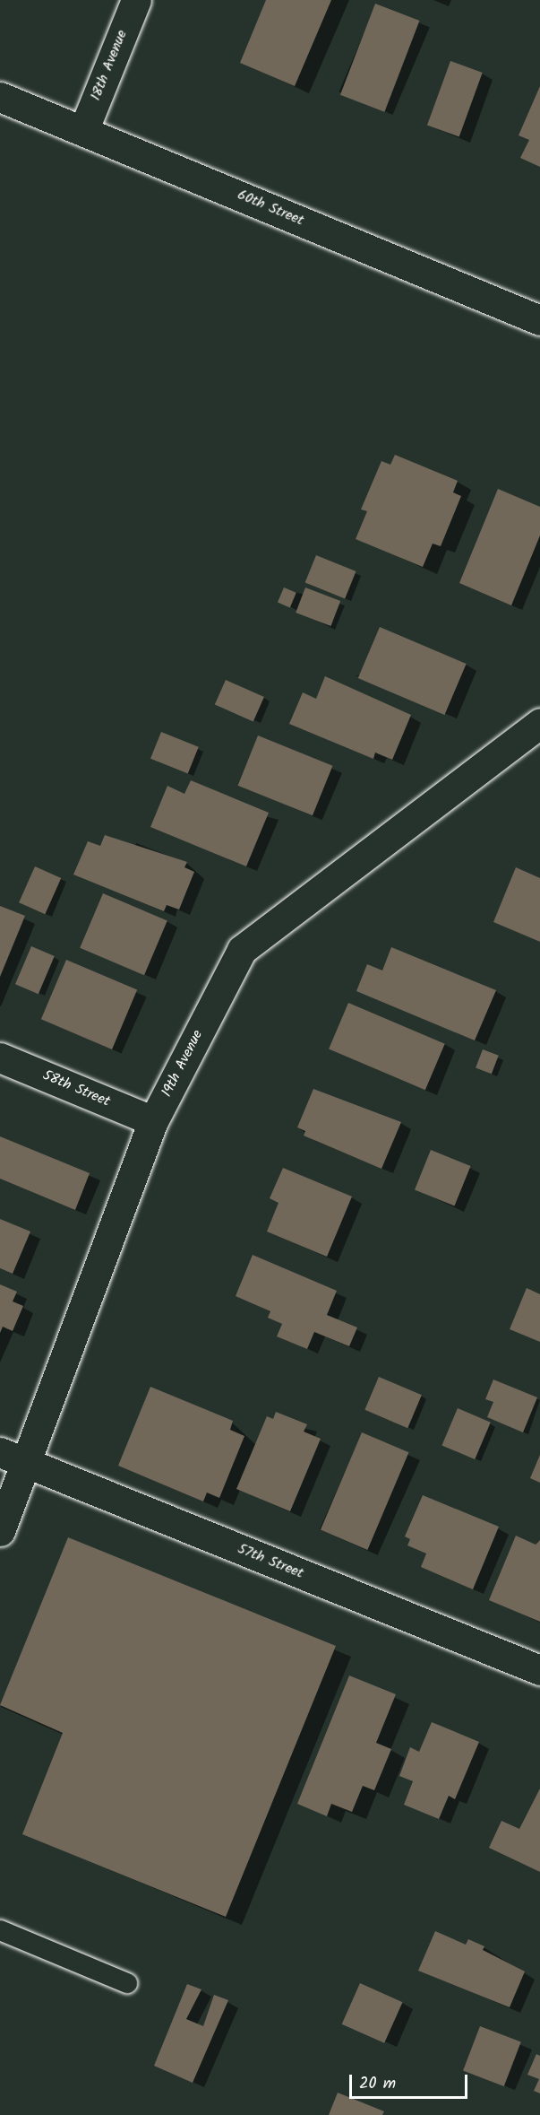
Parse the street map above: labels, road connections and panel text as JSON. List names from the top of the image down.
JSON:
{
  "streets": {
    "street": [
      "18th Avenue",
      "60th Street",
      "19th Avenue",
      "58th Street",
      "57th Street"
    ]
  },
  "crossings": [
    ["18th Avenue", "60th Street"],
    ["19th Avenue", "58th Street"],
    ["19th Avenue", "57th Street"]
  ],
  "scale_bar": "20 m"
}
